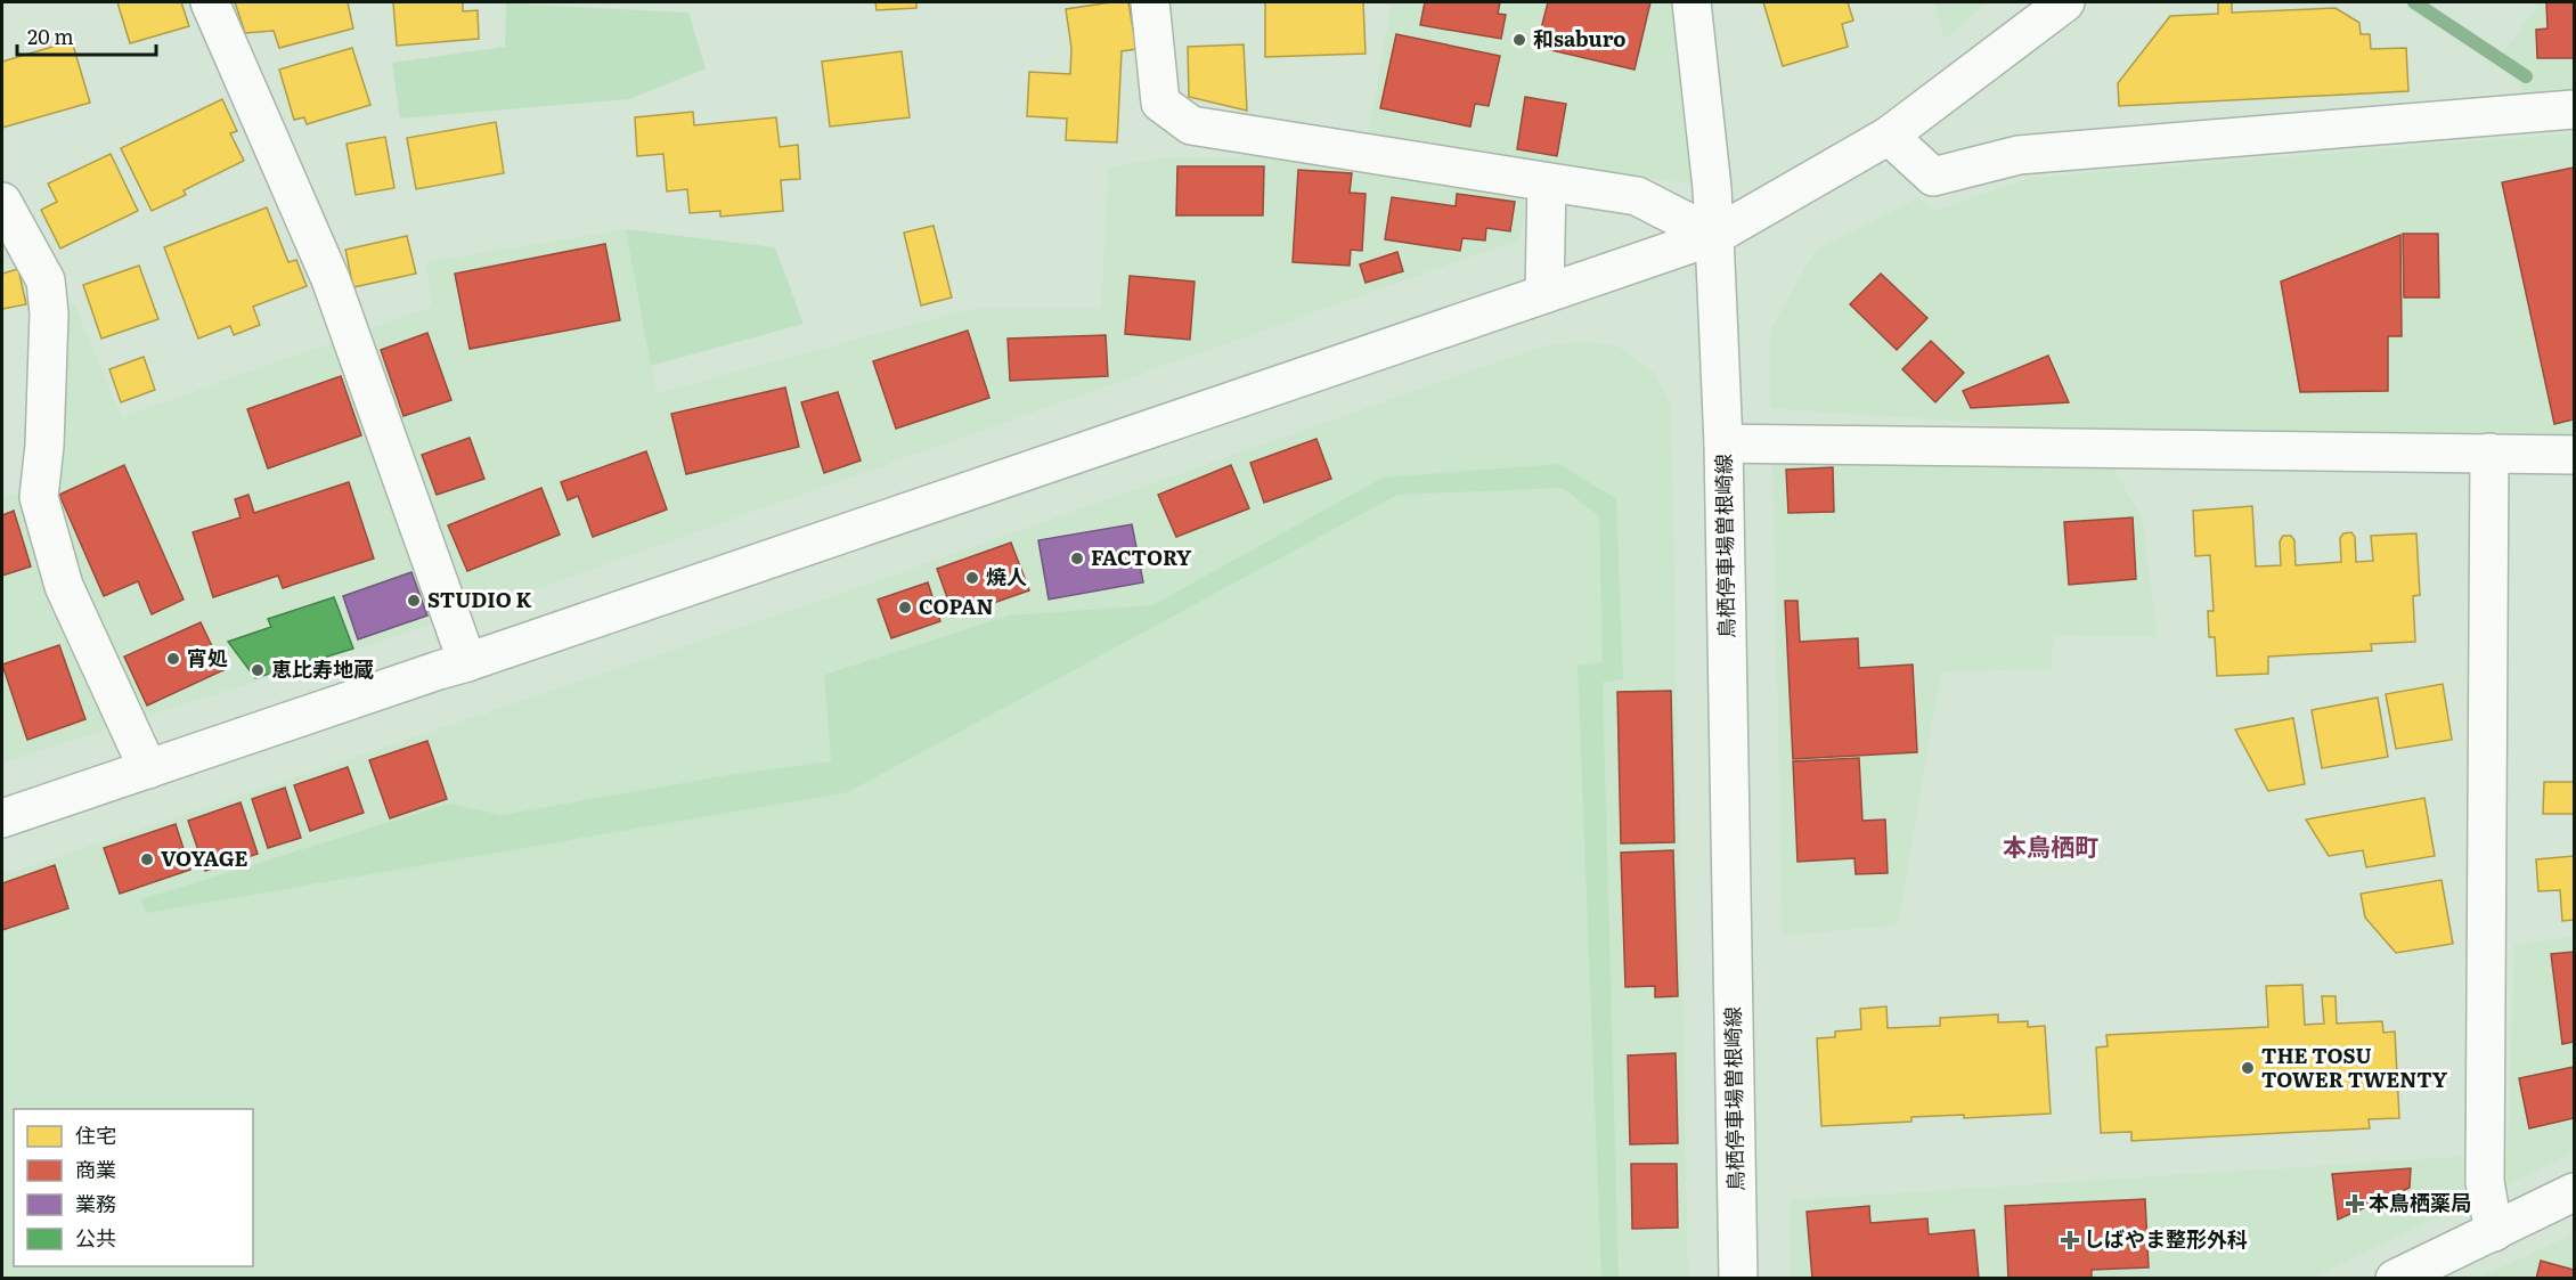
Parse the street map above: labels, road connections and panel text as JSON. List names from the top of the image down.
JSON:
{
  "streets": {
    "street": ["鳥栖停車場曽根崎線"]
  },
  "districts": ["本鳥栖町"],
  "places": {
    "other": [
      "和saburo",
      "FACTORY",
      "焼人",
      "STUDIO K",
      "COPAN",
      "宵処",
      "恵比寿地蔵",
      "VOYAGE",
      "THE TOSU TOWER TWENTY"
    ],
    "health": ["本鳥栖薬局", "しばやま整形外科"]
  },
  "legend": [
    "住宅",
    "商業",
    "業務",
    "公共"
  ],
  "scale_bar": "20 m"
}
